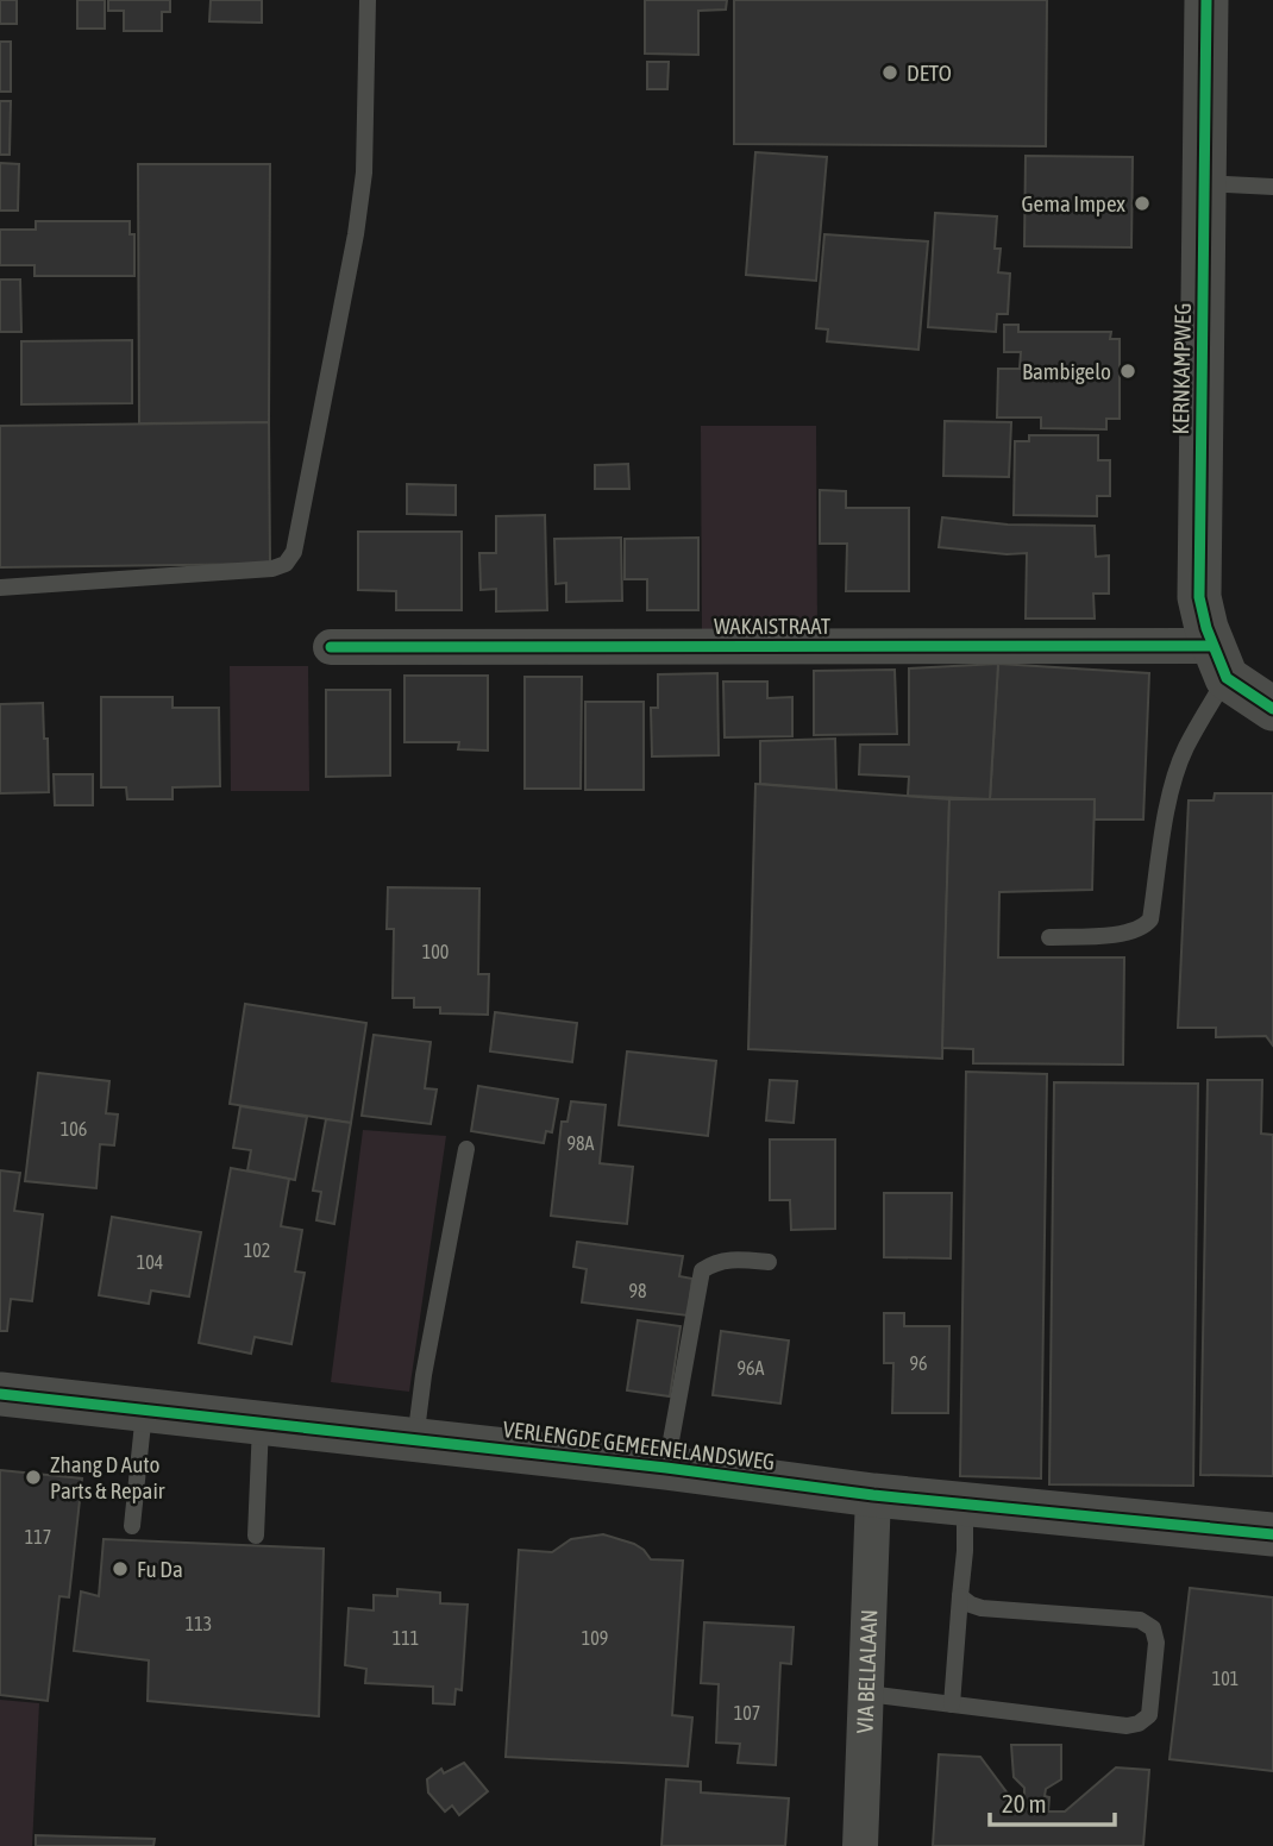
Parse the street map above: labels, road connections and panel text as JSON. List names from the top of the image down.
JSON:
{
  "streets": {
    "street": [
      "KERNKAMPWEG",
      "WAKAISTRAAT",
      "VERLENGDE GEMEENELANDSWEG",
      "VIA BELLALAAN"
    ]
  },
  "crossings": [
    ["KERNKAMPWEG", "WAKAISTRAAT"],
    ["VERLENGDE GEMEENELANDSWEG", "VIA BELLALAAN"]
  ],
  "places": [
    "DETO",
    "Gema Impex",
    "Bambigelo",
    "Zhang D Auto Parts & Repair",
    "Fu Da"
  ],
  "house_numbers": [
    "100",
    "106",
    "98A",
    "102",
    "104",
    "98",
    "96",
    "96A",
    "117",
    "113",
    "111",
    "109",
    "101",
    "107"
  ],
  "scale_bar": "20 m"
}
